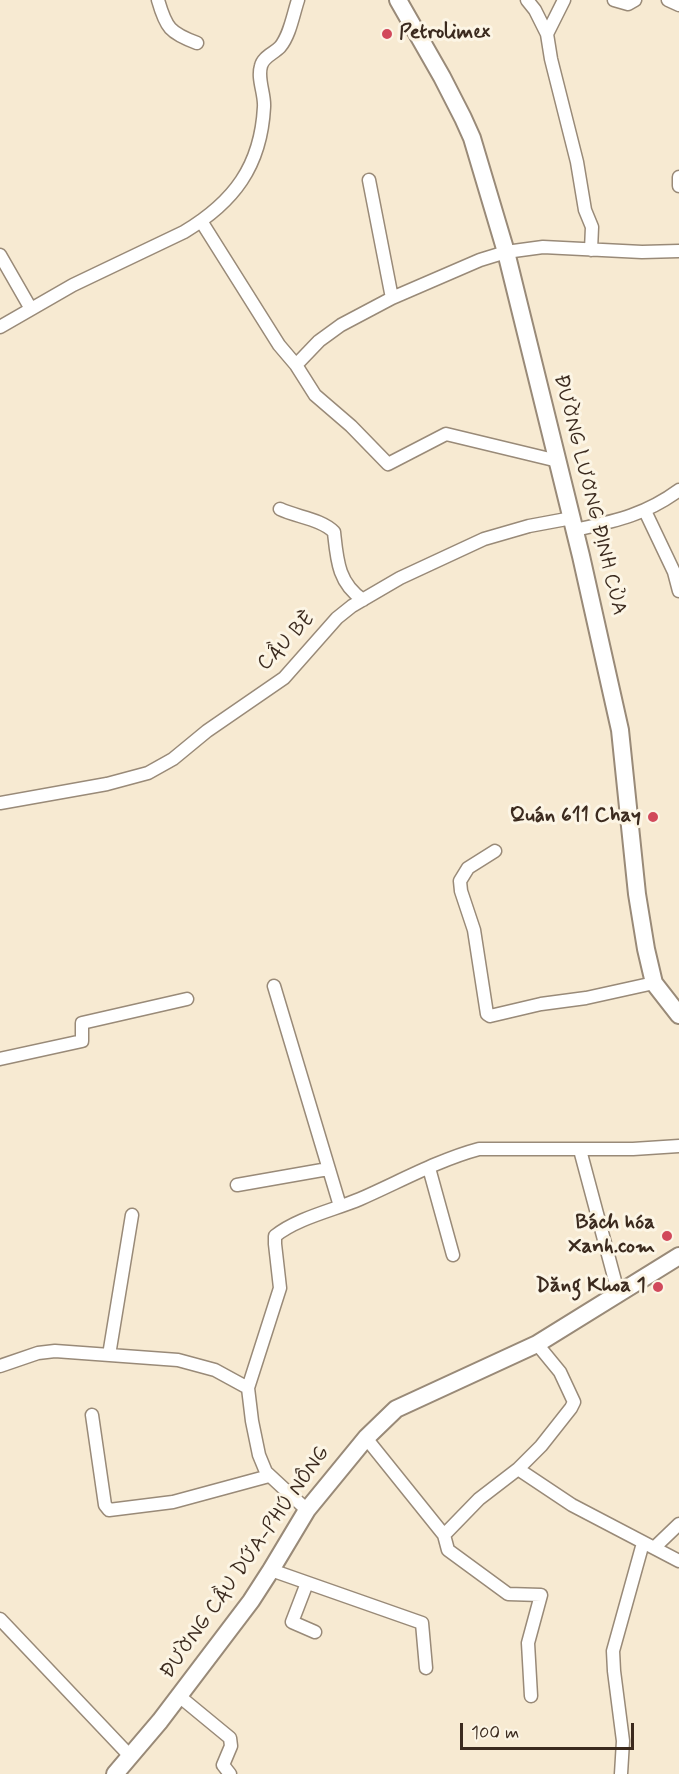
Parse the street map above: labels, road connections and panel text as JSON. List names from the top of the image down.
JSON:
{
  "streets": {
    "street": ["ĐƯỜNG LƯƠNG ĐỊNH CỦA", "CẦU BÈ", "ĐƯỜNG CẦU DỨA-PHÚ NÔNG"]
  },
  "crossings": [
    ["ĐƯỜNG LƯƠNG ĐỊNH CỦA", "CẦU BÈ"]
  ],
  "places": [
    "Petrolimex",
    "Quán 611 Chay",
    "Bách hóa Xanh.com",
    "Dăng Khoa 1"
  ],
  "scale_bar": "100 m"
}
